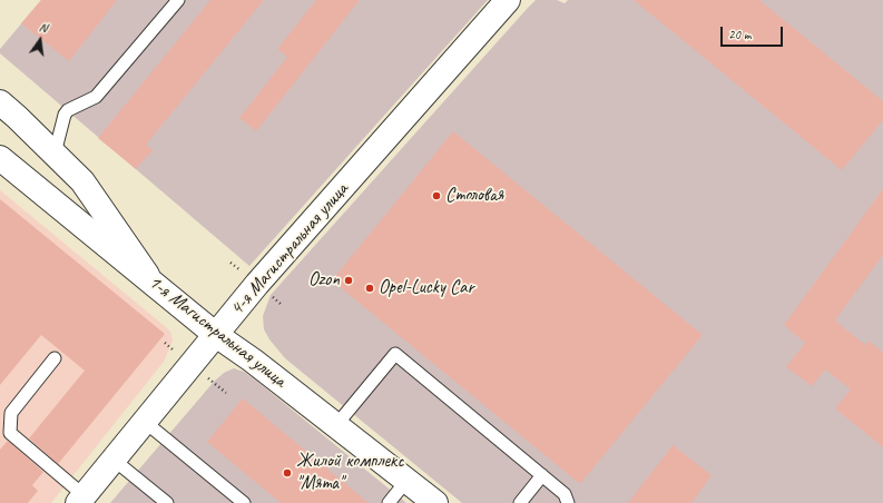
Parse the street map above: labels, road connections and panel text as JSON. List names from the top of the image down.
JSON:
{
  "streets": {
    "street": ["4-я Магистральная улица", "1-я Магистральная улица"]
  },
  "crossings": [
    ["4-я Магистральная улица", "1-я Магистральная улица"]
  ],
  "places": [
    "Столовая",
    "Ozon",
    "Opel-Lucky Car",
    "Жилой комплекс \"Мята\""
  ],
  "scale_bar": "20 m",
  "north": "top"
}
